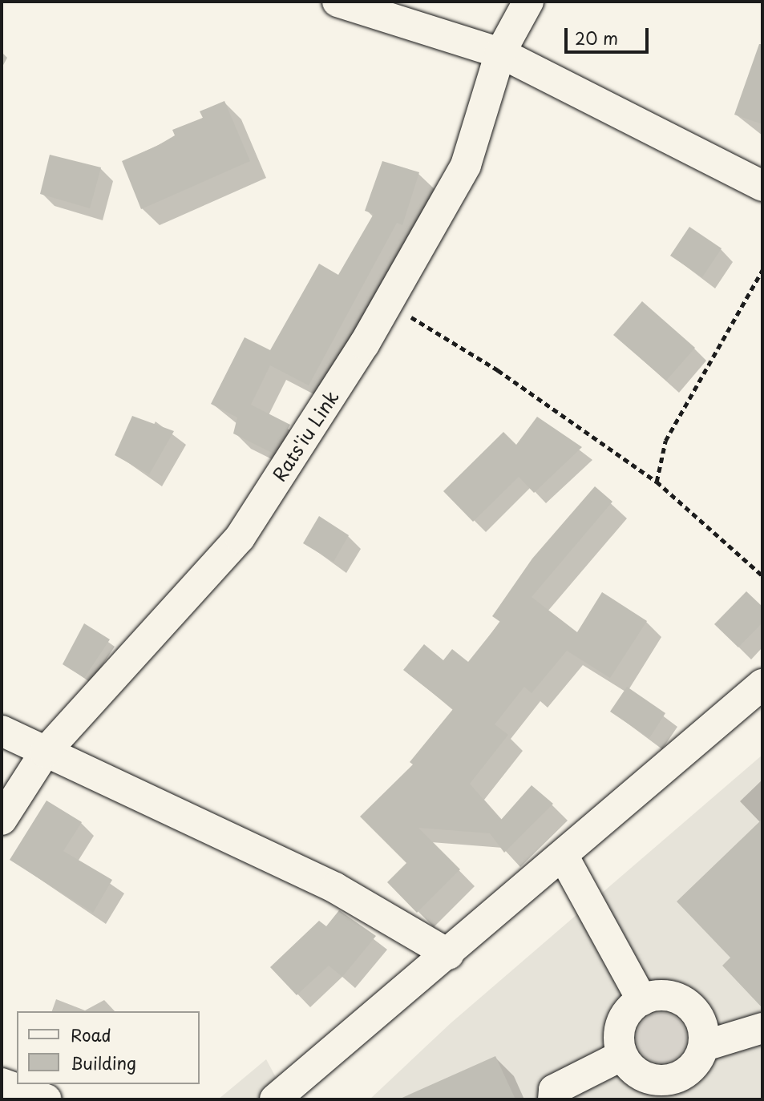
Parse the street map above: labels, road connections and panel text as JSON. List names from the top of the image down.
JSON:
{
  "streets": {
    "street": ["Rats'iu Link"]
  },
  "legend": ["Road", "Building"],
  "scale_bar": "20 m"
}
